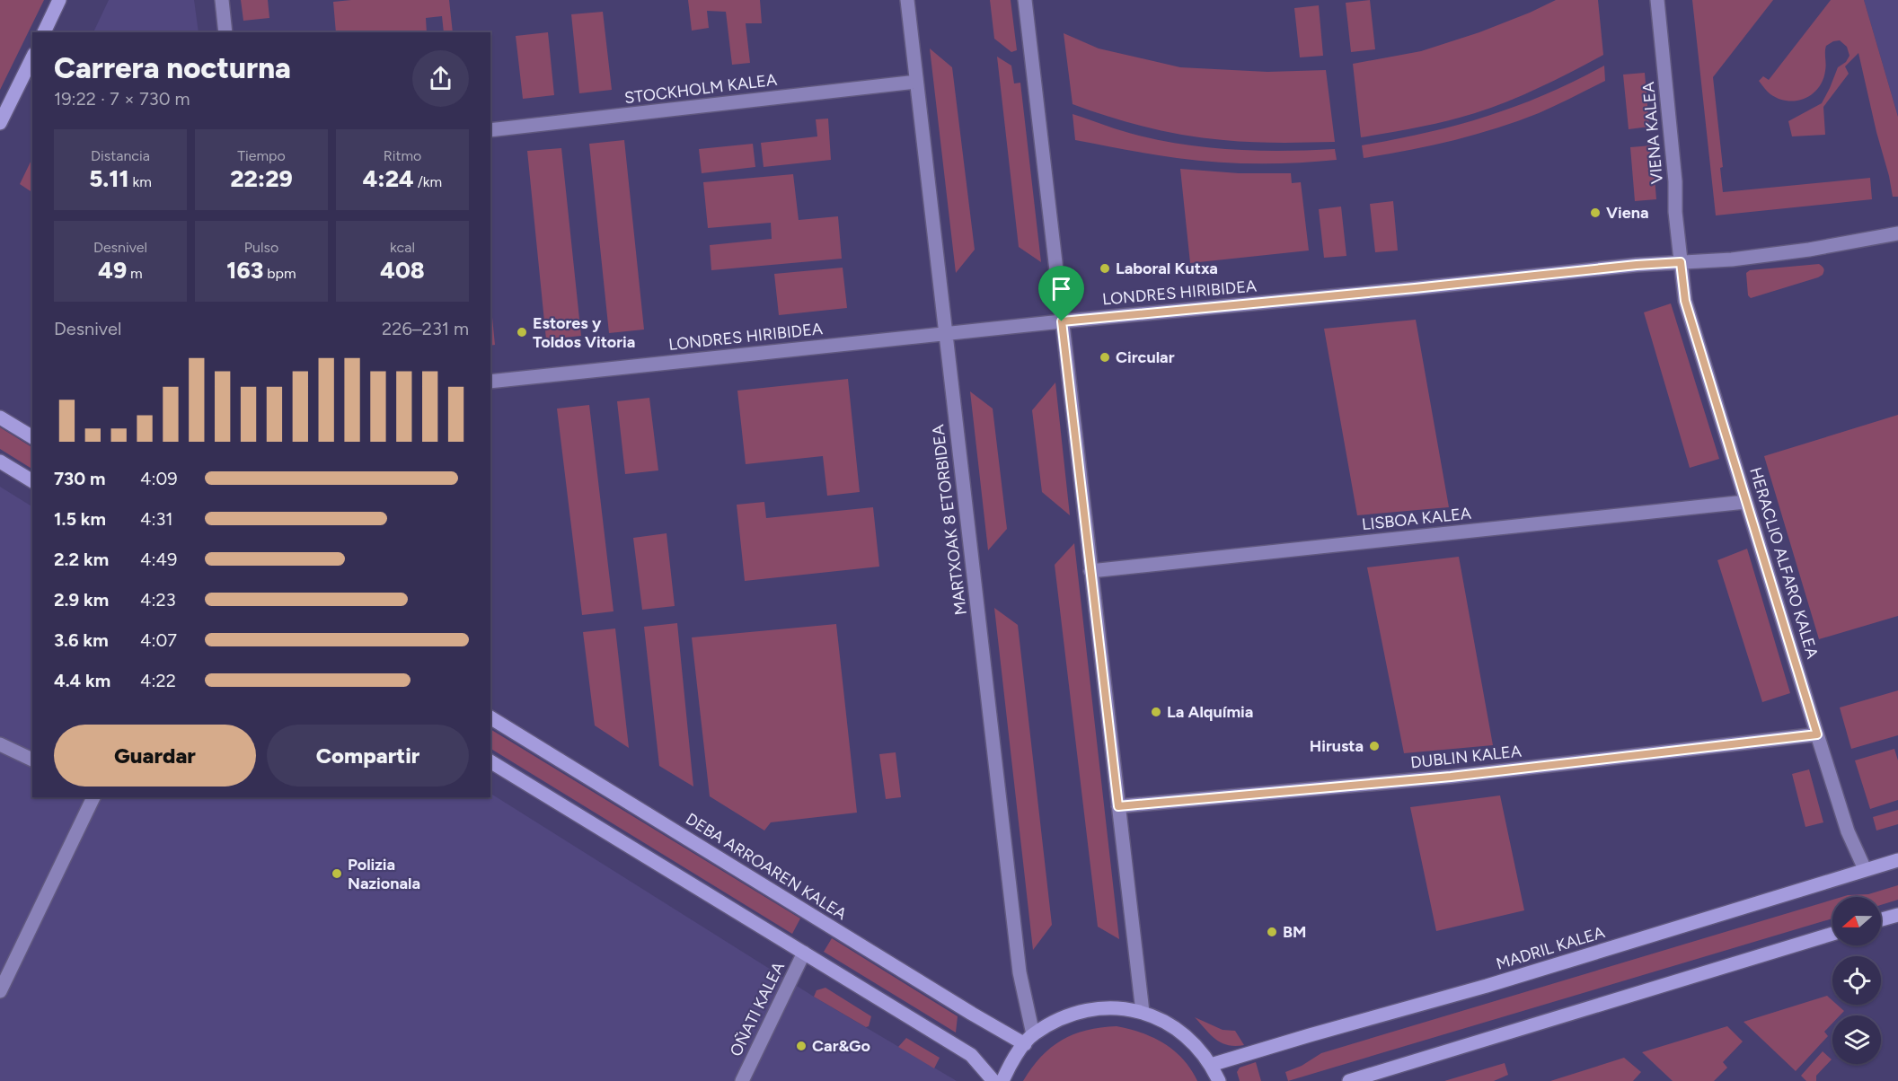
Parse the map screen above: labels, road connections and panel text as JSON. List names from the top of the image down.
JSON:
{
  "streets": {
    "main road": ["DEBA ARROAREN KALEA", "MADRIL KALEA"],
    "street": [
      "STOCKHOLM KALEA",
      "VIENA KALEA",
      "LONDRES HIRIBIDEA",
      "LISBOA KALEA",
      "MARTXOAK 8 ETORBIDEA",
      "HERACLIO ALFARO KALEA",
      "DUBLIN KALEA",
      "OÑATI KALEA"
    ]
  },
  "crossings": [
    ["STOCKHOLM KALEA", "MARTXOAK 8 ETORBIDEA"],
    ["VIENA KALEA", "LONDRES HIRIBIDEA"],
    ["VIENA KALEA", "HERACLIO ALFARO KALEA"],
    ["LONDRES HIRIBIDEA", "MARTXOAK 8 ETORBIDEA"],
    ["LONDRES HIRIBIDEA", "HERACLIO ALFARO KALEA"],
    ["LISBOA KALEA", "HERACLIO ALFARO KALEA"],
    ["MARTXOAK 8 ETORBIDEA", "DEBA ARROAREN KALEA"],
    ["HERACLIO ALFARO KALEA", "DUBLIN KALEA"],
    ["HERACLIO ALFARO KALEA", "MADRIL KALEA"]
  ],
  "places": [
    "Viena",
    "Laboral Kutxa",
    "Estores y Toldos Vitoria",
    "Circular",
    "La Alquímia",
    "Hirusta",
    "Polizia Nazionala",
    "BM",
    "Car&Go"
  ],
  "north": "left",
  "page": {
    "heading": ["Carrera nocturna", "19:22 · 7 × 730 m"],
    "stats": [
      ["Distancia", "5.11 km"],
      ["Tiempo", "22:29"],
      ["Ritmo", "4:24 /km"],
      ["Desnivel", "49 m"],
      ["Pulso", "163 bpm"],
      ["kcal", "408"]
    ],
    "chart": ["Desnivel", "226–231 m"],
    "list": [
      {
        "name": "730 m",
        "note": "4:09"
      },
      {
        "name": "1.5 km",
        "note": "4:31"
      },
      {
        "name": "2.2 km",
        "note": "4:49"
      },
      {
        "name": "2.9 km",
        "note": "4:23"
      },
      {
        "name": "3.6 km",
        "note": "4:07"
      },
      {
        "name": "4.4 km",
        "note": "4:22"
      }
    ],
    "buttons": ["Guardar", "Compartir"]
  }
}
